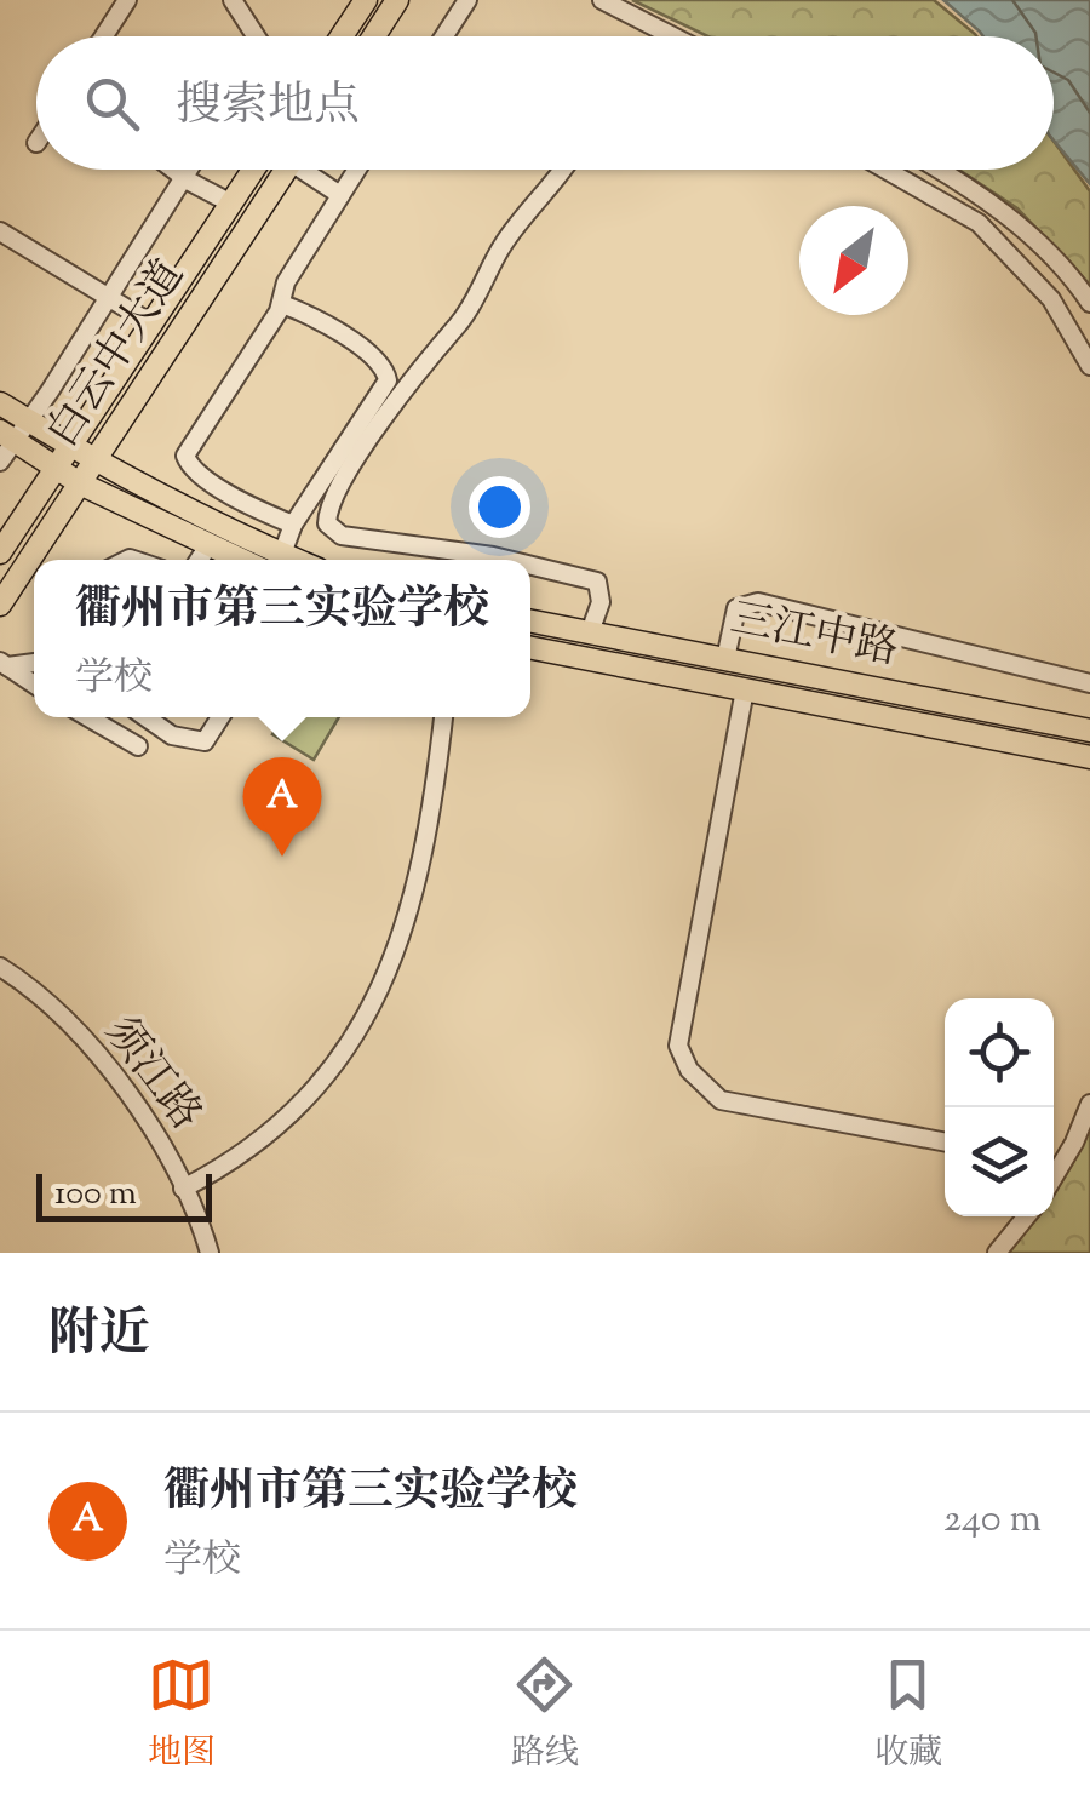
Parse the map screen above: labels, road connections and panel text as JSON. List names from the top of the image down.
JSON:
{
  "streets": {
    "main road": ["白云中大道", "三江中路"],
    "street": ["须江路"]
  },
  "scale_bar": "100 m",
  "north": "bottom left",
  "page": {
    "search": "搜索地点",
    "popup": ["衢州市第三实验学校", "学校"],
    "pins": "A",
    "scale": "100 m",
    "heading": "附近",
    "list": [
      {
        "mark": "A",
        "name": "衢州市第三实验学校",
        "note": "学校",
        "value": "240 m"
      }
    ],
    "nav": ["地图", "路线", "收藏"]
  }
}
